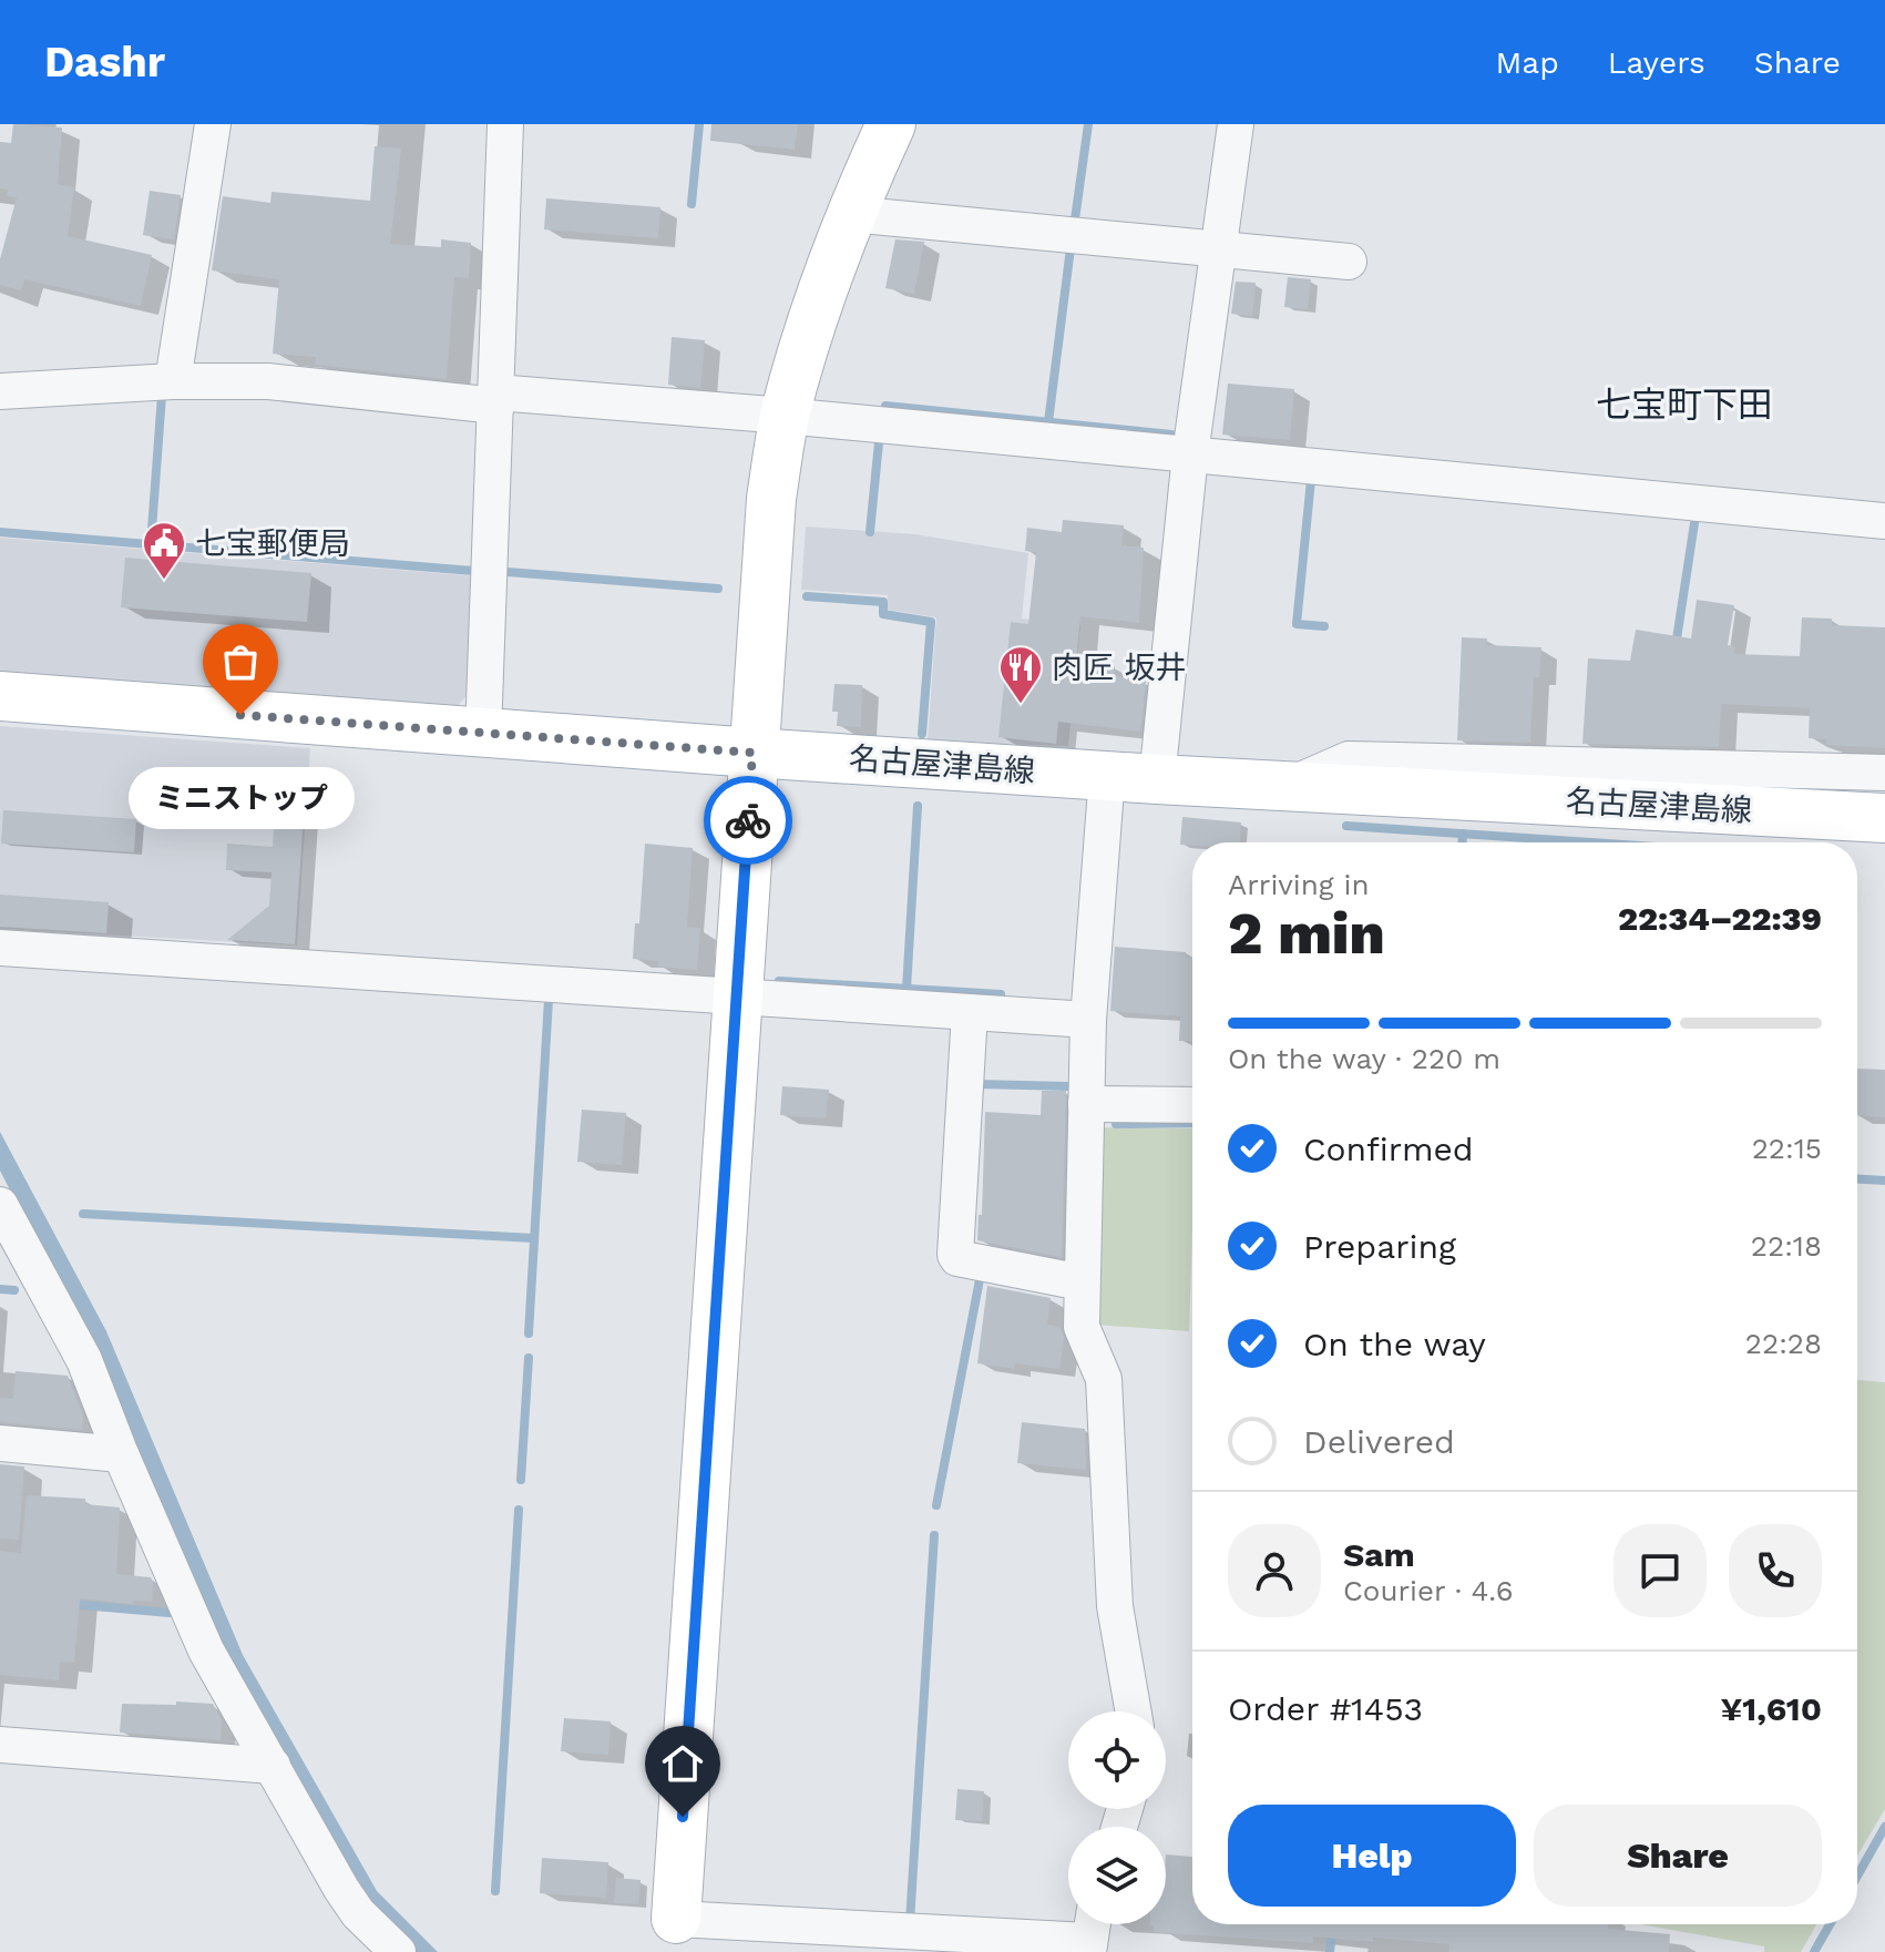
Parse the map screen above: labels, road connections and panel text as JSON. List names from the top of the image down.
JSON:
{
  "streets": {
    "main road": ["名古屋津島線"]
  },
  "districts": ["七宝町下田"],
  "places": {
    "public building": ["七宝郵便局"],
    "restaurant": ["肉匠 坂井"],
    "other": ["ミニストップ"]
  },
  "page": {
    "header": "Dashr",
    "nav": ["Map", "Layers", "Share"],
    "bubble": "ミニストップ",
    "heading": ["2 min", "Arriving in", "22:34–22:39"],
    "panel": [
      "Sam",
      "Courier · 4.6",
      "Order #1453",
      "¥1,610"
    ],
    "bar": "On the way · 220 m",
    "list": [
      ["Confirmed", "22:15"],
      ["Preparing", "22:18"],
      ["On the way", "22:28"],
      "Delivered"
    ],
    "buttons": ["Help", "Share"]
  }
}
